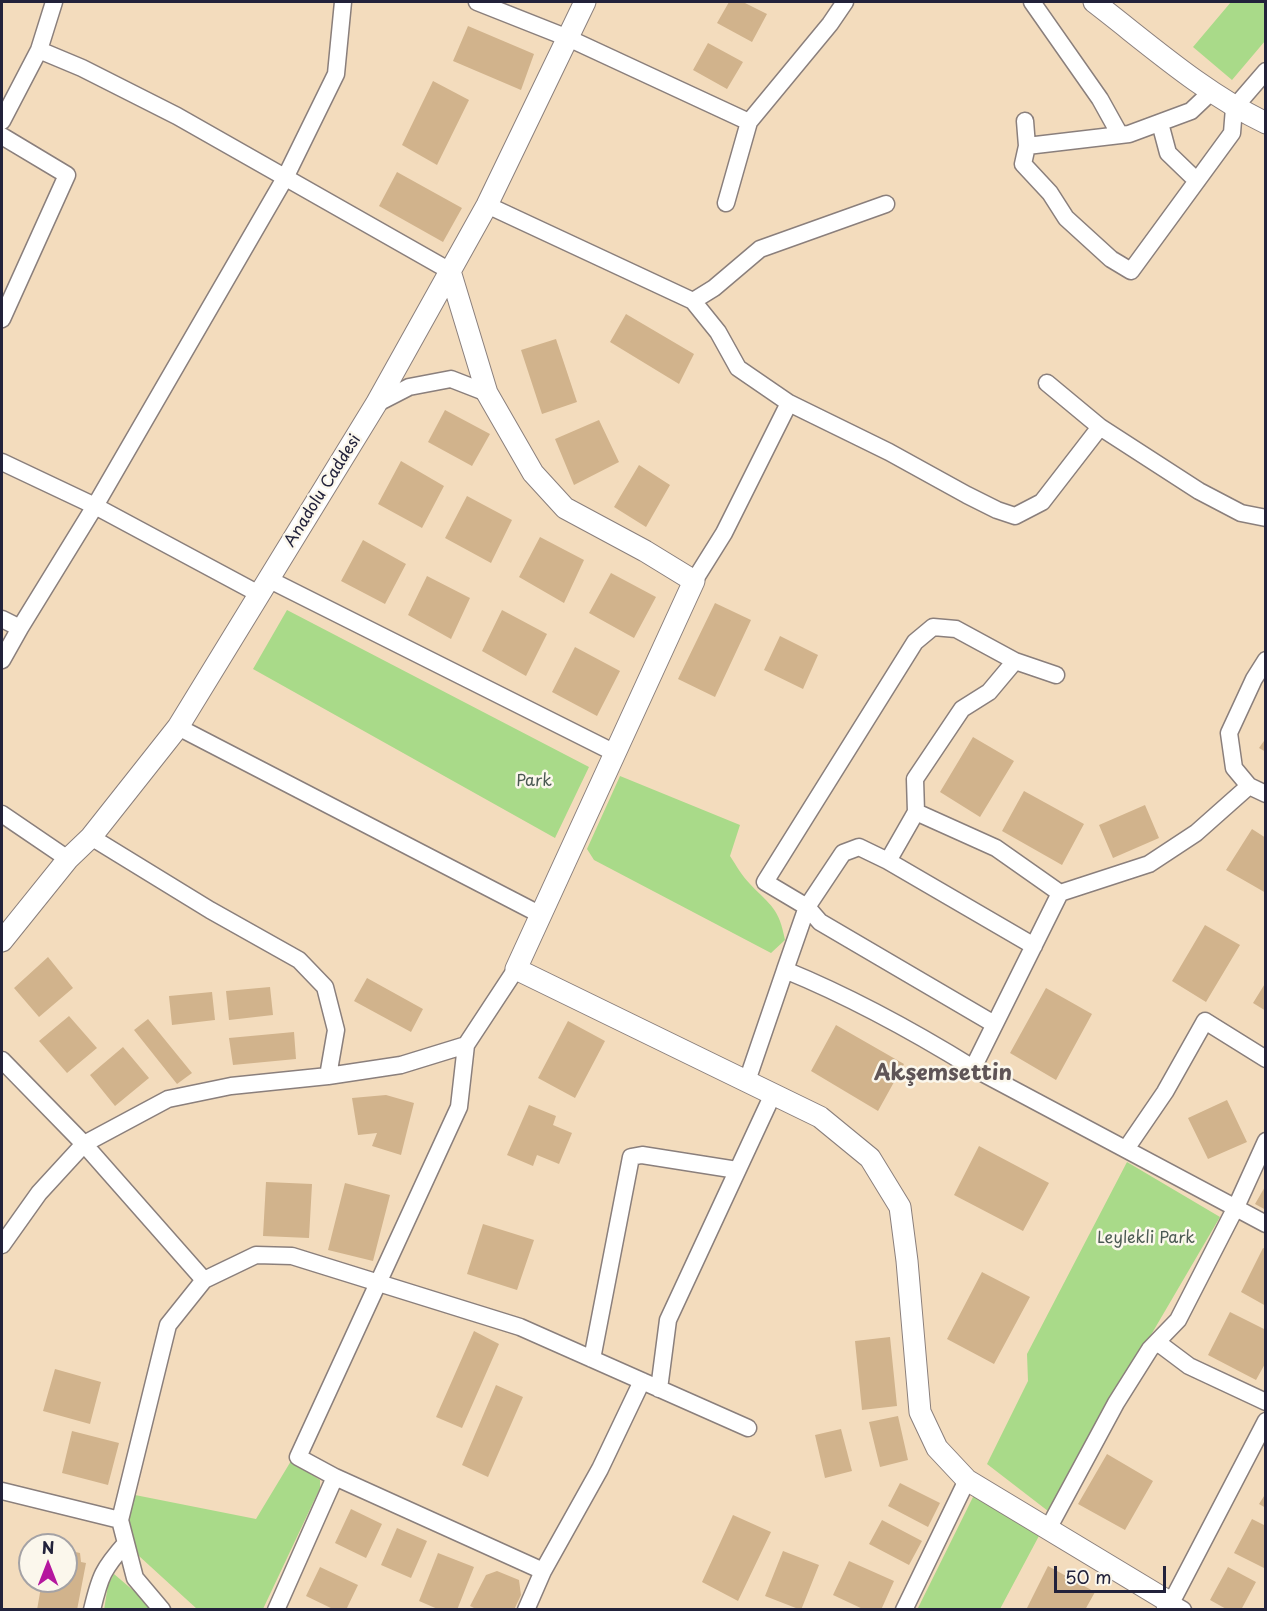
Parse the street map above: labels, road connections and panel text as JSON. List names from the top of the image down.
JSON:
{
  "streets": {
    "street": ["Anadolu Caddesi"]
  },
  "districts": ["Akşemsettin"],
  "parks": ["Park", "Leylekli Park"],
  "scale_bar": "50 m",
  "north": "top"
}
